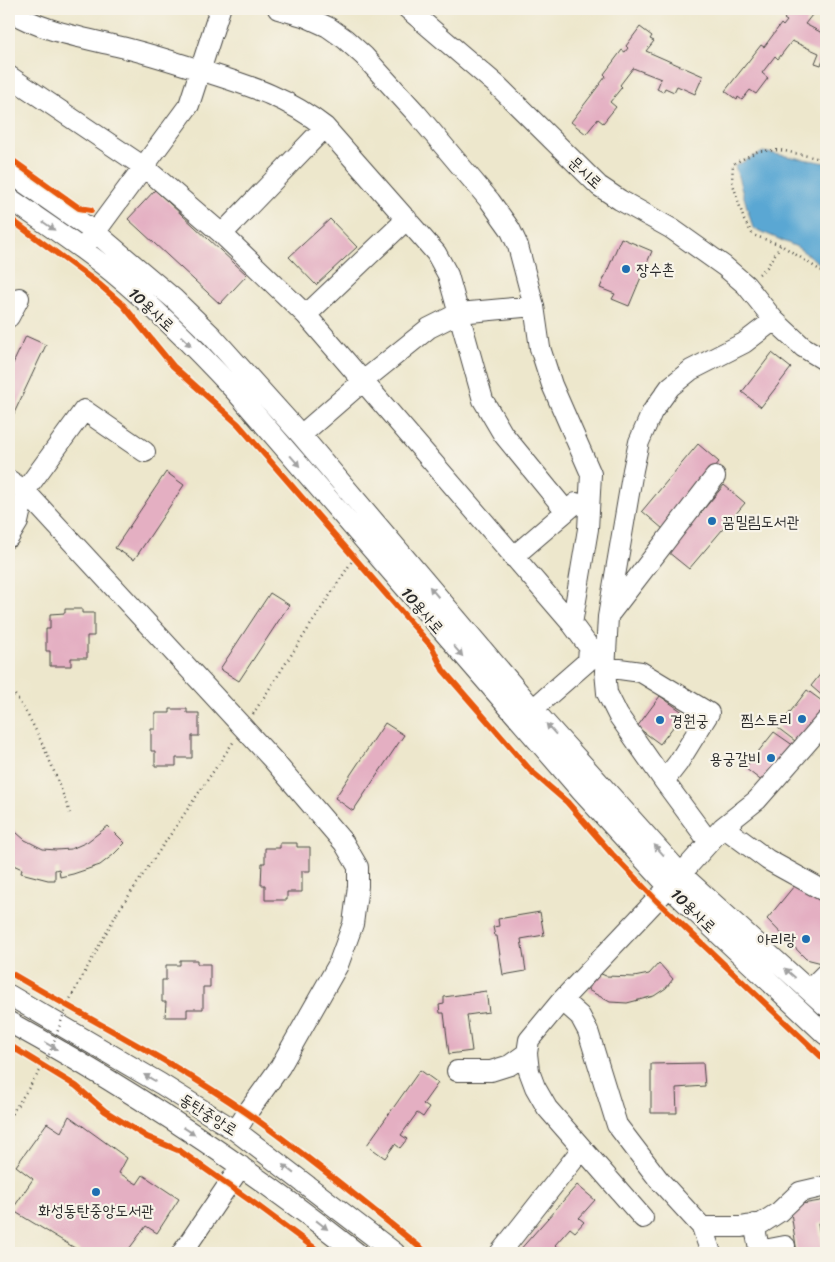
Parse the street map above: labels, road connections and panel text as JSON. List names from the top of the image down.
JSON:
{
  "streets": {
    "street": ["문시로", "10용사로", "동탄중앙로"]
  },
  "places": [
    "장수촌",
    "꿈밀림도서관",
    "찜스토리",
    "경원궁",
    "용궁갈비",
    "아리랑",
    "화성동탄중앙도서관"
  ]
}
